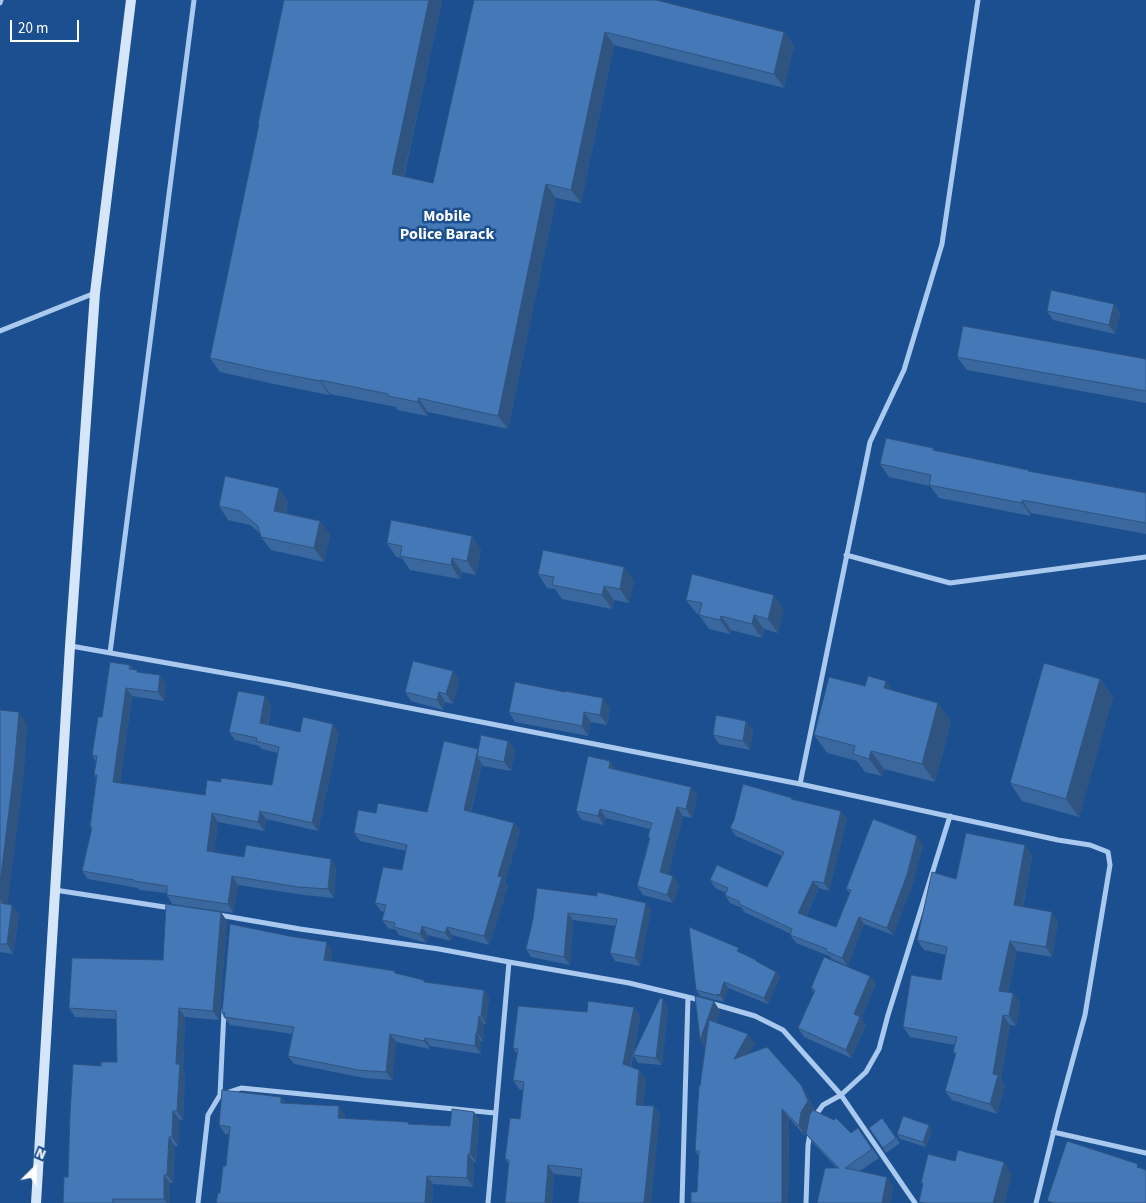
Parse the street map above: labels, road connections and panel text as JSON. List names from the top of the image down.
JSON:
{
  "districts": ["Mobile Police Barack"],
  "scale_bar": "20 m",
  "north": "top right"
}
